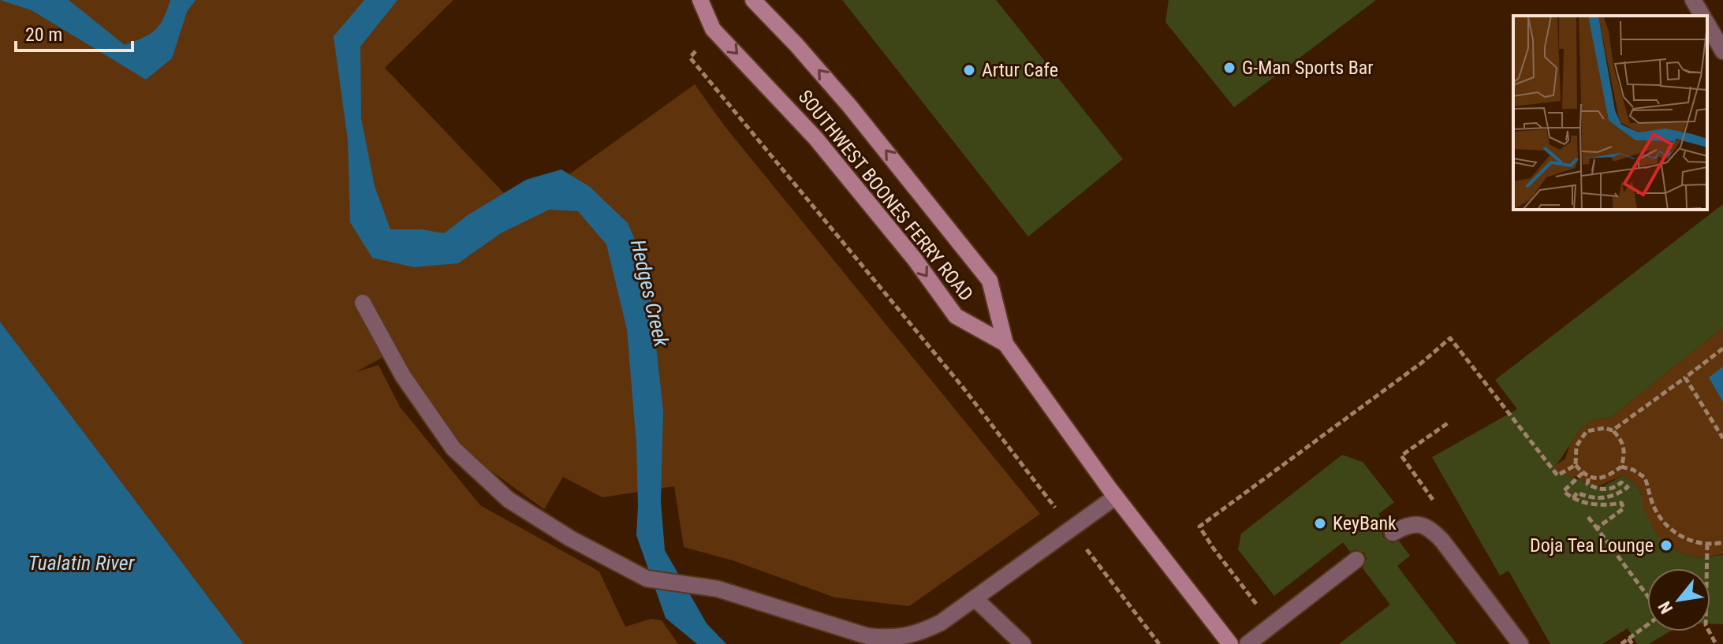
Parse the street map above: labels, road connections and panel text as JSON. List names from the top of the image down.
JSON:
{
  "streets": {
    "main road": ["SOUTHWEST BOONES FERRY ROAD"]
  },
  "water": ["Hedges Creek", "Tualatin River"],
  "places": [
    "G-Man Sports Bar",
    "Artur Cafe",
    "KeyBank",
    "Doja Tea Lounge"
  ],
  "scale_bar": "20 m",
  "north": "bottom left"
}
